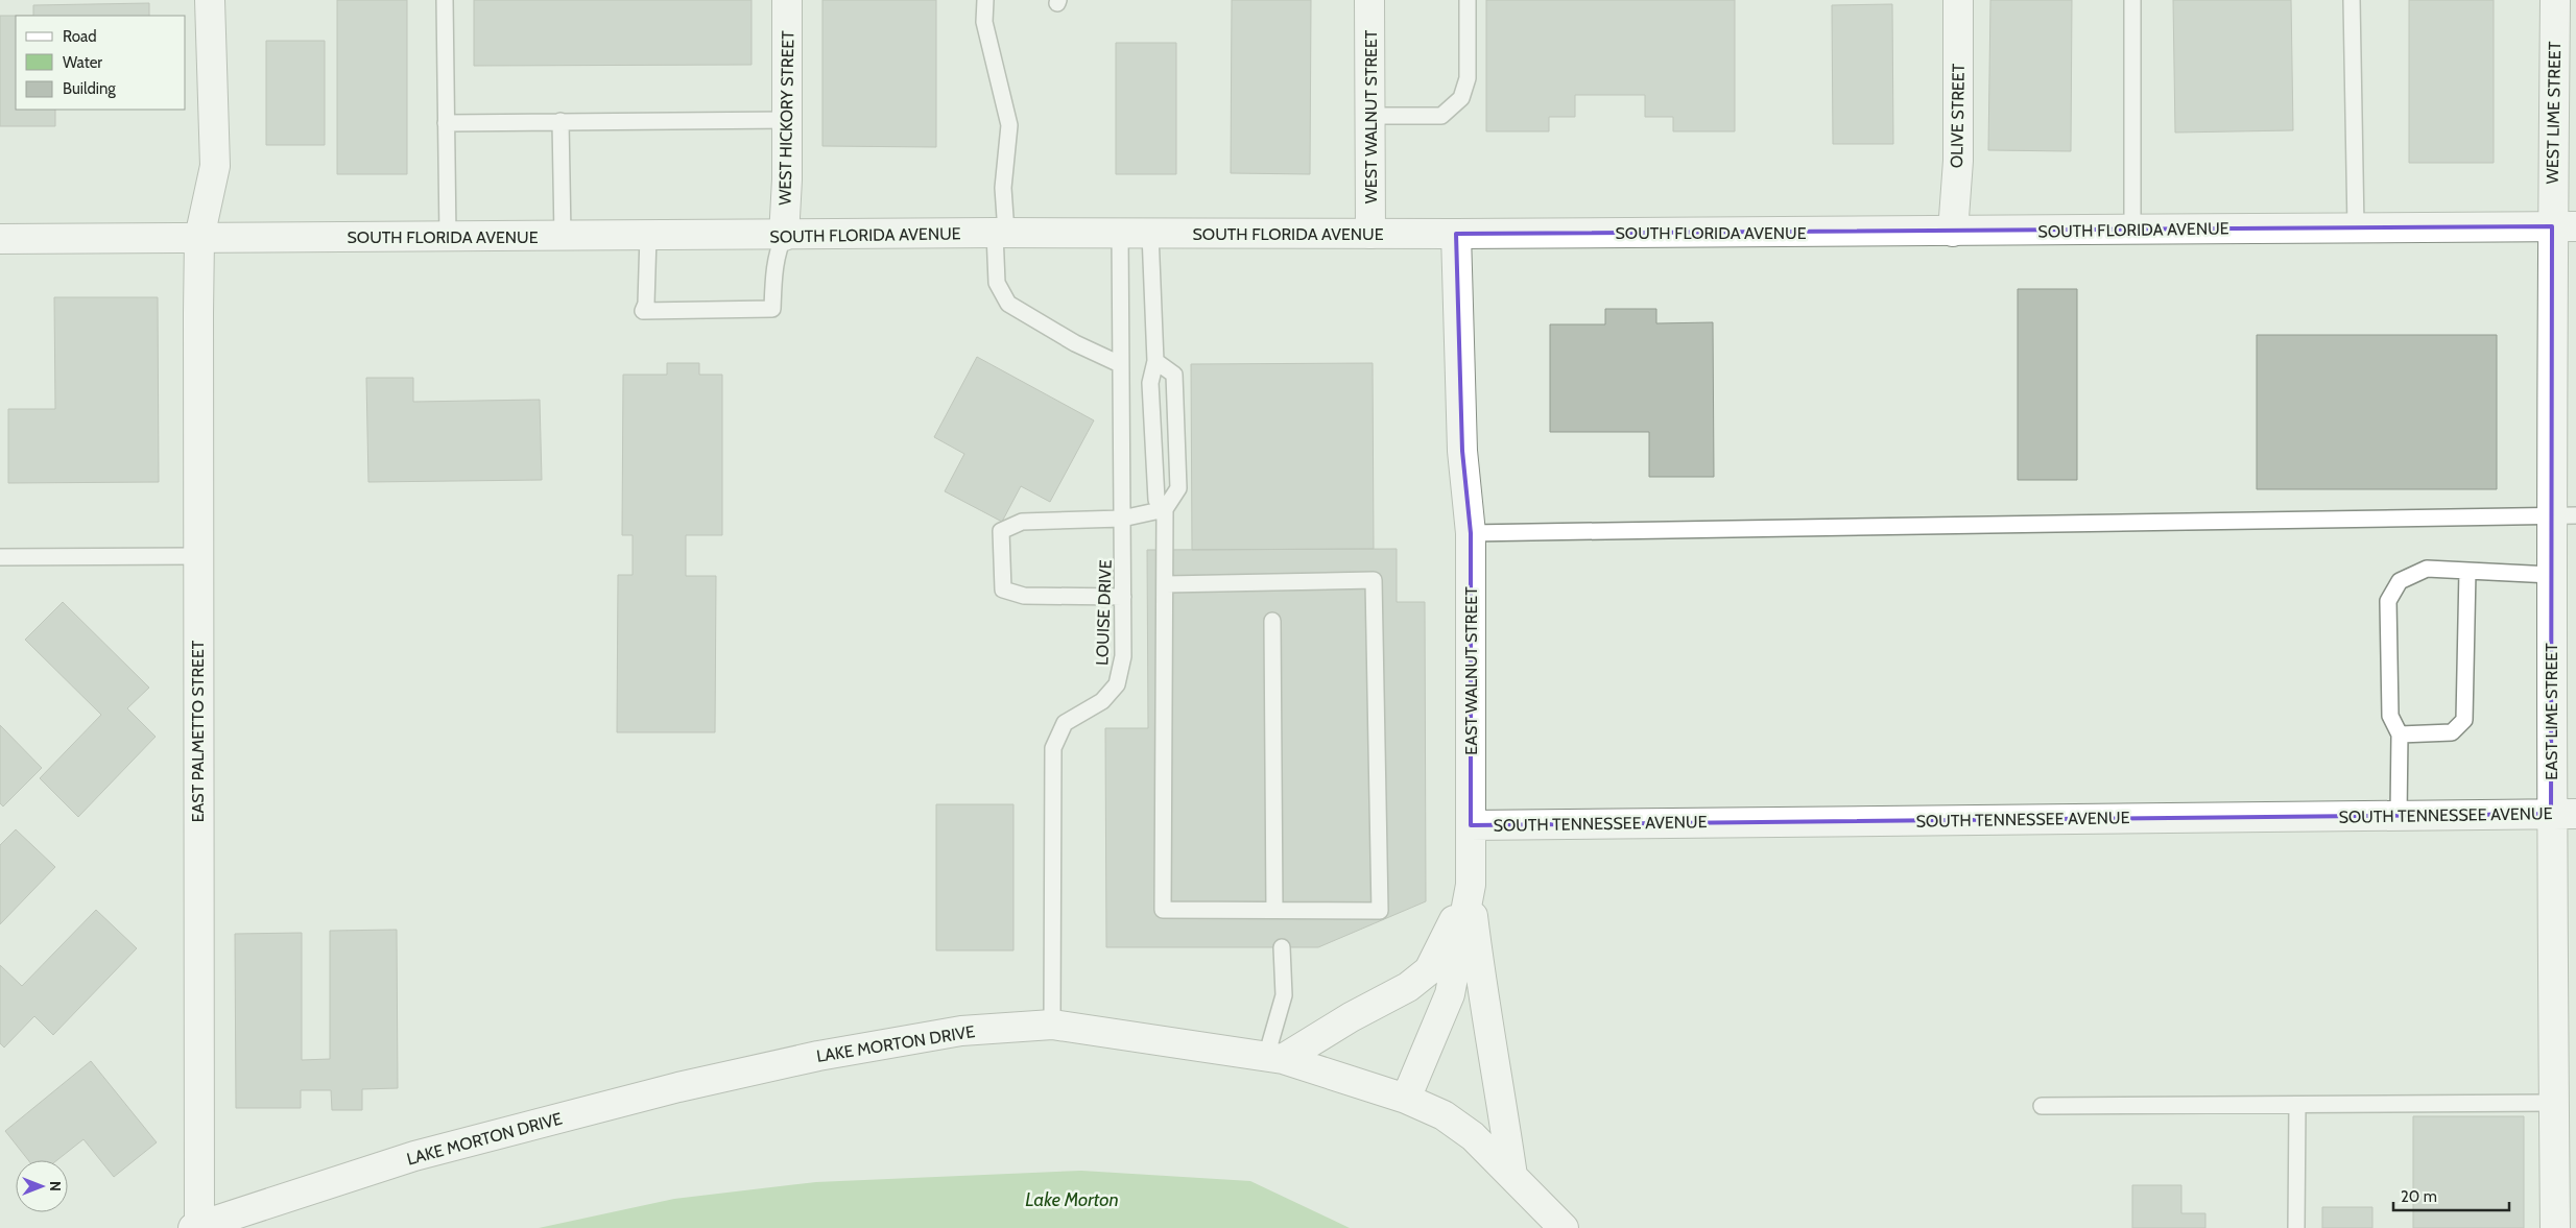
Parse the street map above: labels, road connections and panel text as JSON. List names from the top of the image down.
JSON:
{
  "streets": {
    "street": [
      "WEST LIME STREET",
      "OLIVE STREET",
      "WEST WALNUT STREET",
      "WEST HICKORY STREET",
      "SOUTH FLORIDA AVENUE",
      "EAST WALNUT STREET",
      "EAST LIME STREET",
      "EAST PALMETTO STREET",
      "SOUTH TENNESSEE AVENUE",
      "LAKE MORTON DRIVE"
    ],
    "lane": ["LOUISE DRIVE"]
  },
  "crossings": [
    ["WEST LIME STREET", "SOUTH FLORIDA AVENUE"],
    ["WEST LIME STREET", "EAST LIME STREET"],
    ["OLIVE STREET", "SOUTH FLORIDA AVENUE"],
    ["WEST WALNUT STREET", "SOUTH FLORIDA AVENUE"],
    ["WEST HICKORY STREET", "SOUTH FLORIDA AVENUE"],
    ["SOUTH FLORIDA AVENUE", "LOUISE DRIVE"],
    ["SOUTH FLORIDA AVENUE", "EAST WALNUT STREET"],
    ["SOUTH FLORIDA AVENUE", "EAST LIME STREET"],
    ["SOUTH FLORIDA AVENUE", "EAST PALMETTO STREET"],
    ["LOUISE DRIVE", "LAKE MORTON DRIVE"],
    ["EAST WALNUT STREET", "SOUTH TENNESSEE AVENUE"],
    ["EAST WALNUT STREET", "LAKE MORTON DRIVE"],
    ["EAST LIME STREET", "SOUTH TENNESSEE AVENUE"],
    ["EAST PALMETTO STREET", "LAKE MORTON DRIVE"]
  ],
  "water": ["Lake Morton"],
  "legend": ["Road", "Water", "Building"],
  "scale_bar": "20 m",
  "north": "right"
}
